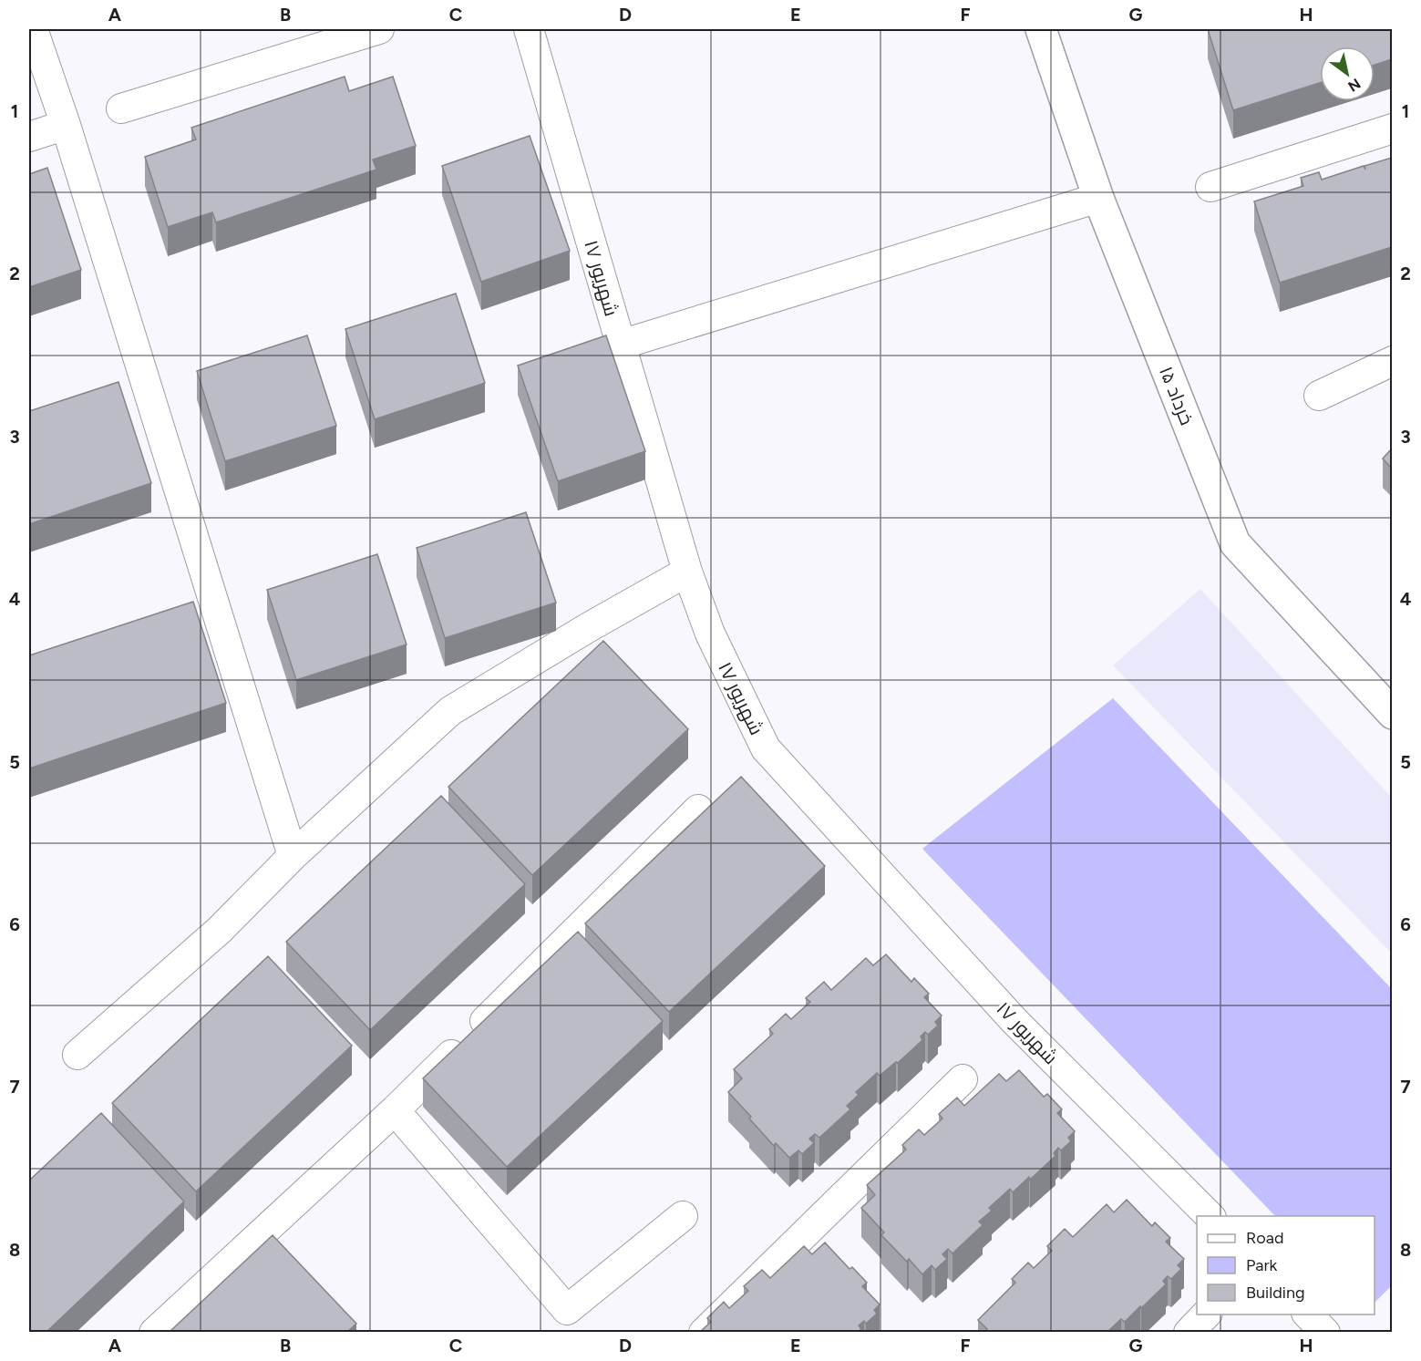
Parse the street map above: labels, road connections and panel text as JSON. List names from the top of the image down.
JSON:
{
  "streets": {
    "main road": ["۱۵ خرداد"],
    "street": ["۱۷ شهریور"]
  },
  "legend": ["Road", "Park", "Building"],
  "north": "bottom right",
  "grid": {
    "columns": [
      "A",
      "B",
      "C",
      "D",
      "E",
      "F",
      "G",
      "H"
    ],
    "rows": [
      "1",
      "2",
      "3",
      "4",
      "5",
      "6",
      "7",
      "8"
    ]
  }
}
